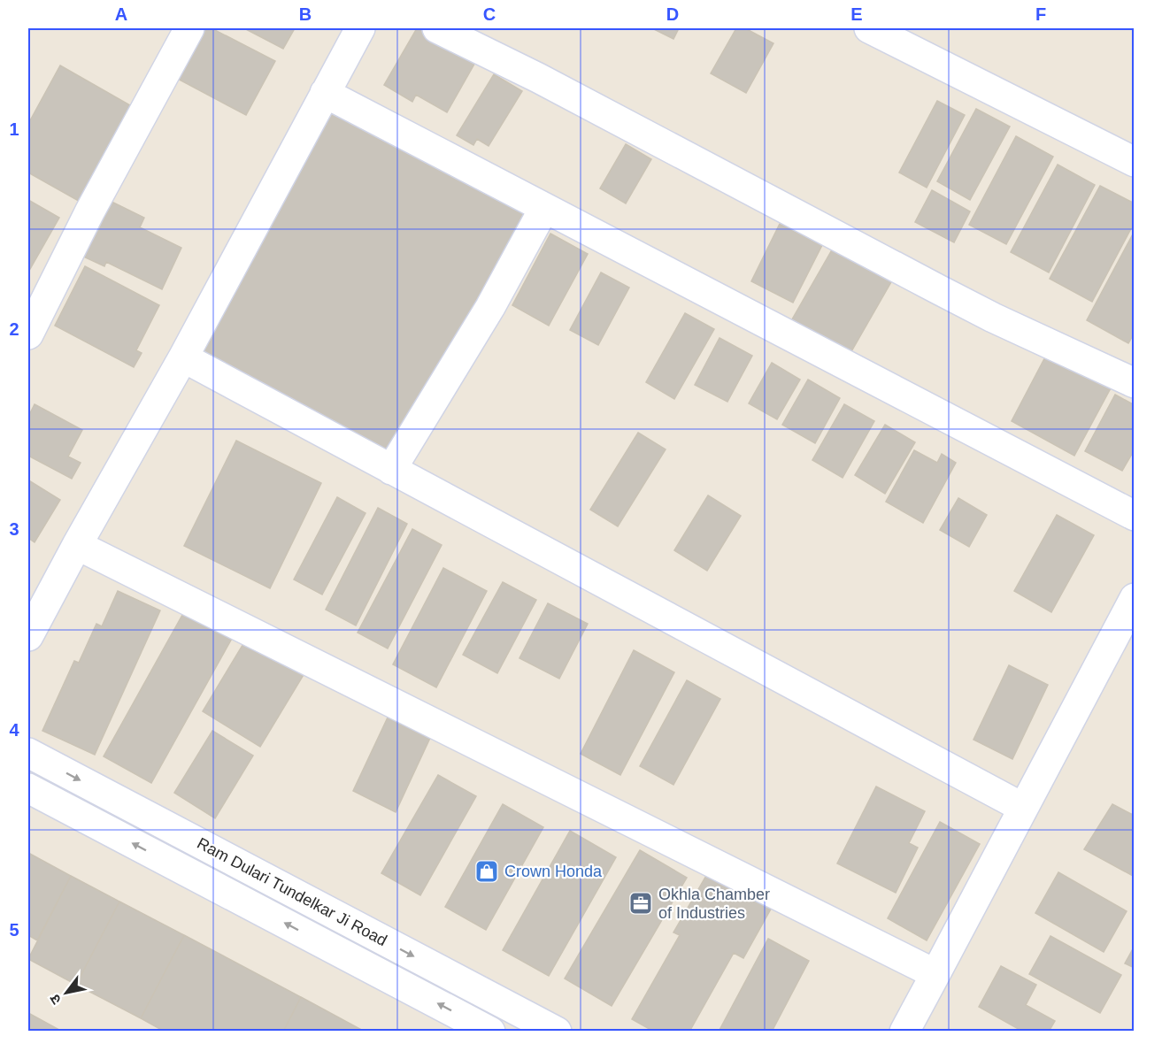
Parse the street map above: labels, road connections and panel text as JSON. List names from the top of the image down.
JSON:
{
  "streets": {
    "street": ["Ram Dulari Tundelkar Ji Road"]
  },
  "places": {
    "shop": ["Crown Honda"],
    "office": ["Okhla Chamber of Industries"]
  },
  "north": "bottom left",
  "grid": {
    "columns": [
      "A",
      "B",
      "C",
      "D",
      "E",
      "F"
    ],
    "rows": [
      "1",
      "2",
      "3",
      "4",
      "5"
    ]
  }
}
